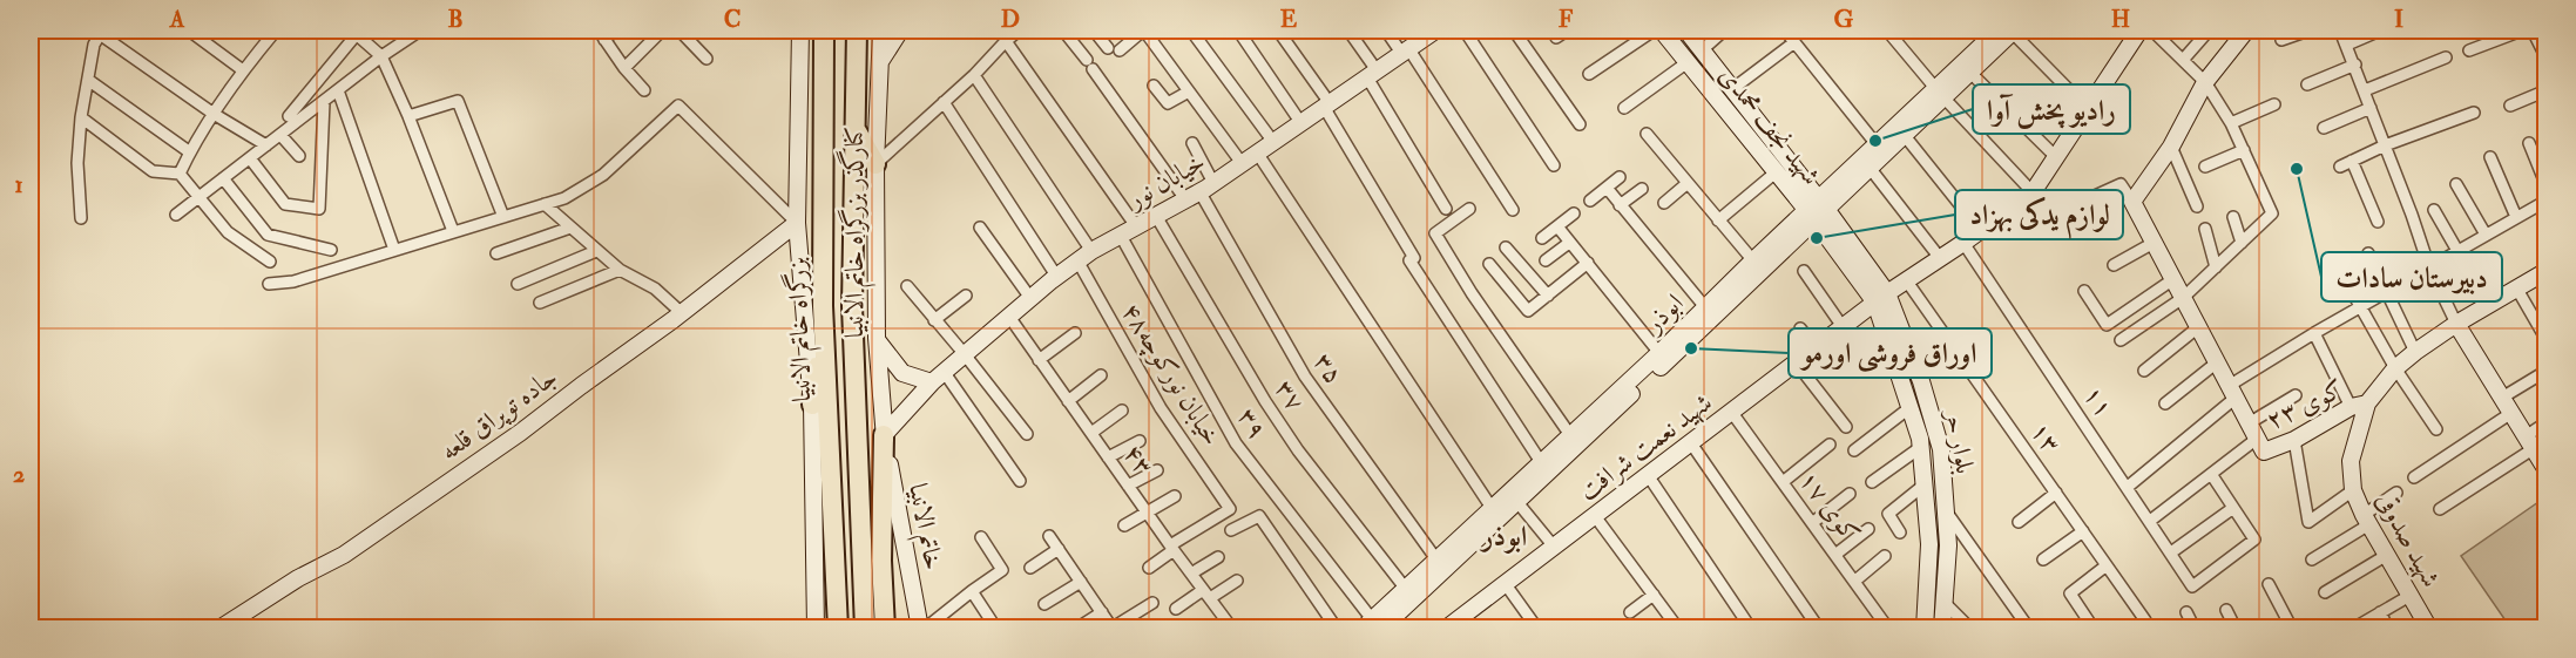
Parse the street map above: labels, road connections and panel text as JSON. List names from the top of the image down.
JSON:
{
  "streets": {
    "highway": ["بزرگراه خاتم الانبیا"],
    "main road": [
      "شهید نجف محمدی",
      "خیابان نور",
      "کنارگذر بزرگراه خاتم الانبیا",
      "ابوذر",
      "کوی ۲۳",
      "جاده توپراق قلعه",
      "بلوار حر",
      "شهید نعمت شرافت",
      "خاتم الانبیا",
      "شهید صدوقی"
    ],
    "street": [
      "۳۵",
      "خیابان نورکوچه۴۸",
      "۳۷",
      "۱۱",
      "۳۹",
      "۱۳",
      "۴۳",
      "کوی ۱۷"
    ]
  },
  "crossings": [
    ["شهید نجف محمدی", "ابوذر"],
    ["شهید نجف محمدی", "بلوار حر"],
    ["خیابان نور", "کنارگذر بزرگراه خاتم الانبیا"],
    ["خیابان نور", "۳۵"],
    ["خیابان نور", "خیابان نورکوچه۴۸"],
    ["خیابان نور", "۳۷"],
    ["خیابان نور", "۳۹"],
    ["خیابان نور", "۴۳"],
    ["خیابان نور", "خاتم الانبیا"],
    ["کنارگذر بزرگراه خاتم الانبیا", "جاده توپراق قلعه"],
    ["کنارگذر بزرگراه خاتم الانبیا", "خاتم الانبیا"],
    ["ابوذر", "۳۵"],
    ["ابوذر", "۳۷"],
    ["ابوذر", "۳۹"],
    ["ابوذر", "بلوار حر"],
    ["خیابان نورکوچه۴۸", "۴۳"],
    ["۱۱", "شهید نعمت شرافت"],
    ["کوی ۲۳", "شهید صدوقی"],
    ["۱۳", "شهید نعمت شرافت"],
    ["بلوار حر", "شهید نعمت شرافت"],
    ["شهید نعمت شرافت", "کوی ۱۷"]
  ],
  "districts": ["ابوذر"],
  "places": [
    "رادیو پخش آوا",
    "دبیرستان سادات",
    "لوازم یدکی بهزاد",
    "اوراق فروشی اورمو"
  ],
  "grid": {
    "columns": [
      "A",
      "B",
      "C",
      "D",
      "E",
      "F",
      "G",
      "H",
      "I"
    ],
    "rows": ["1", "2"]
  }
}
